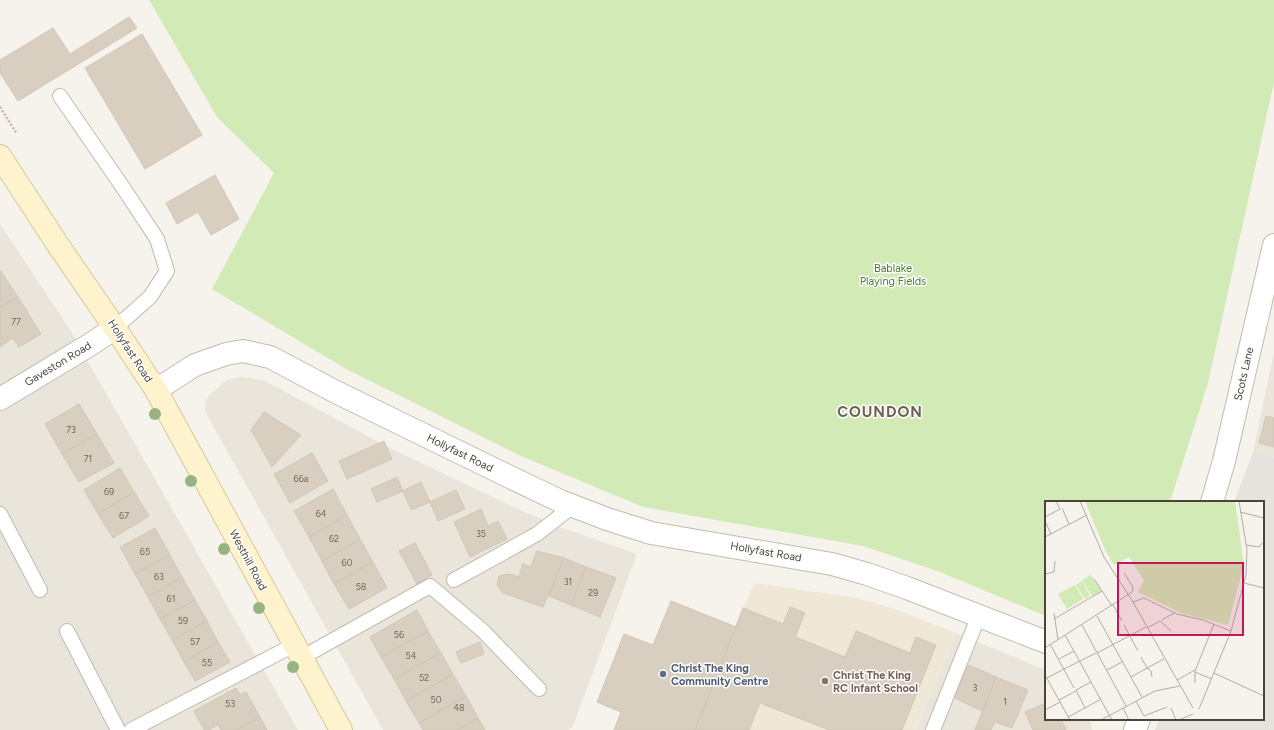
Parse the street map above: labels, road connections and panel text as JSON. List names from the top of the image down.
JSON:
{
  "streets": {
    "street": [
      "Hollyfast Road",
      "Gaveston Road",
      "Scots Lane",
      "Westhill Road"
    ]
  },
  "crossings": [
    ["Hollyfast Road", "Gaveston Road"],
    ["Hollyfast Road", "Westhill Road"]
  ],
  "districts": ["COUNDON"],
  "parks": ["Bablake Playing Fields"],
  "places": ["Christ The King Community Centre", "Christ The King RC Infant School"],
  "house_numbers": [
    "77",
    "73",
    "71",
    "66a",
    "69",
    "64",
    "67",
    "35",
    "62",
    "65",
    "60",
    "63",
    "31",
    "58",
    "29",
    "61",
    "59",
    "56",
    "57",
    "54",
    "55",
    "52",
    "3",
    "50",
    "1",
    "53",
    "48"
  ]
}
